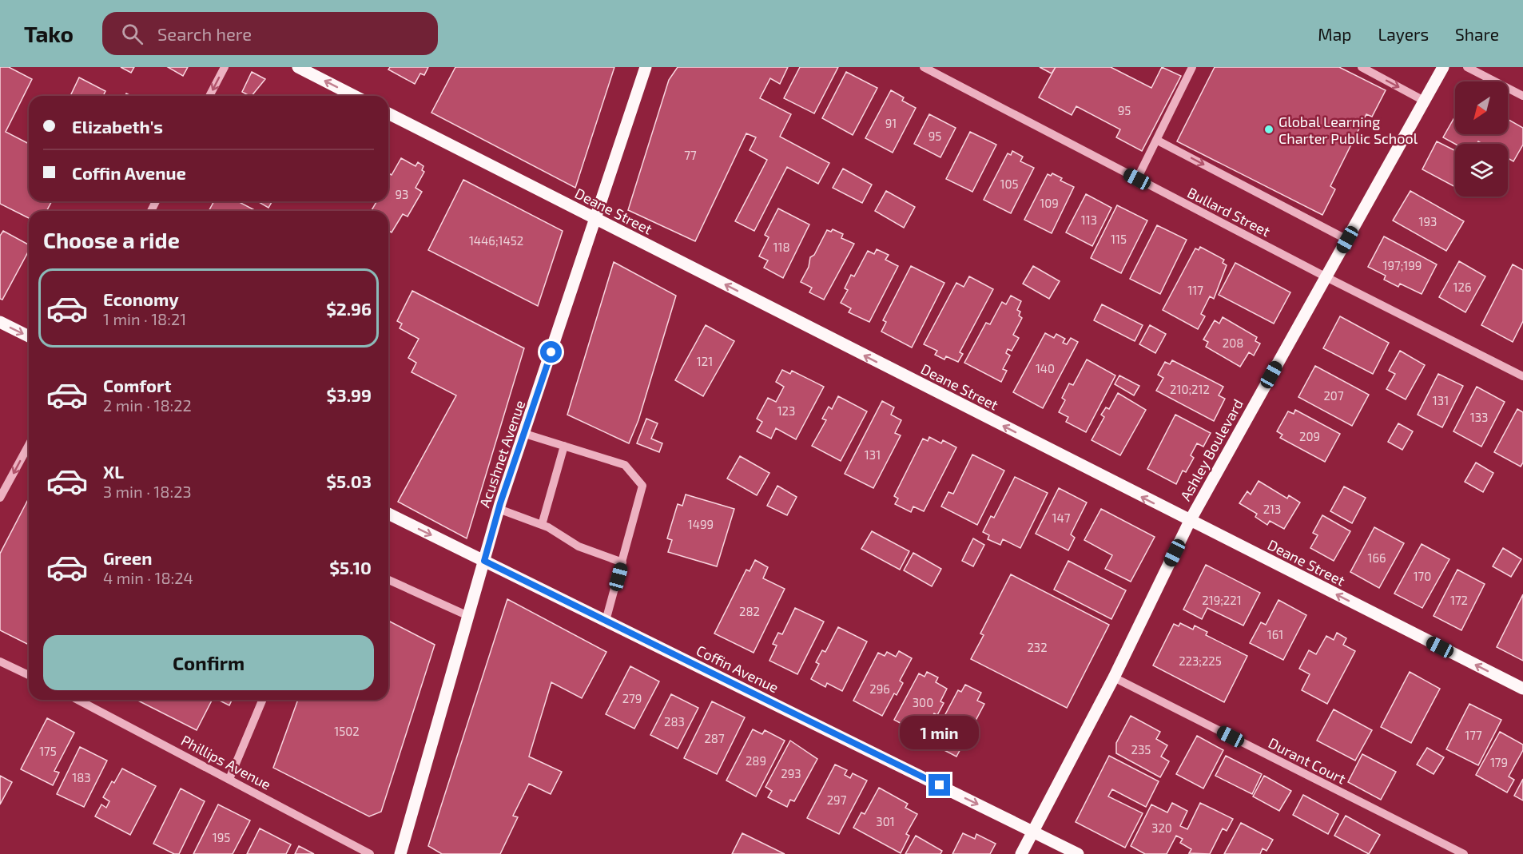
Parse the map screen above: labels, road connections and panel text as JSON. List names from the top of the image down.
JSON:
{
  "streets": {
    "main road": [
      "Deane Street",
      "Ashley Boulevard",
      "Acushnet Avenue",
      "Coffin Avenue"
    ],
    "street": ["Bullard Street", "Durant Court", "Phillips Avenue"]
  },
  "crossings": [
    ["Deane Street", "Ashley Boulevard"],
    ["Deane Street", "Acushnet Avenue"],
    ["Bullard Street", "Ashley Boulevard"],
    ["Ashley Boulevard", "Coffin Avenue"],
    ["Ashley Boulevard", "Durant Court"],
    ["Acushnet Avenue", "Coffin Avenue"]
  ],
  "one_way": ["Deane Street", "Coffin Avenue"],
  "places": ["Global Learning Charter Public School"],
  "house_numbers": [
    "95",
    "91",
    "95",
    "77",
    "105",
    "93",
    "109",
    "113",
    "193",
    "115",
    "1446;1452",
    "118",
    "197;199",
    "126",
    "117",
    "208",
    "121",
    "140",
    "210;212",
    "207",
    "131",
    "123",
    "133",
    "209",
    "131",
    "213",
    "147",
    "1499",
    "166",
    "170",
    "219;221",
    "172",
    "282",
    "161",
    "232",
    "223;225",
    "296",
    "279",
    "300",
    "283",
    "1502",
    "177",
    "287",
    "235",
    "175",
    "289",
    "179",
    "293",
    "183",
    "297",
    "301",
    "320",
    "195"
  ],
  "north": "bottom left",
  "page": {
    "header": "Tako",
    "search": "Search here",
    "nav": ["Map", "Layers", "Share"],
    "banner": ["Elizabeth's", "Coffin Avenue"],
    "heading": "Choose a ride",
    "list": [
      {
        "name": "Economy",
        "note": "1 min · 18:21",
        "value": "$2.96"
      },
      {
        "name": "Comfort",
        "note": "2 min · 18:22",
        "value": "$3.99"
      },
      {
        "name": "XL",
        "note": "3 min · 18:23",
        "value": "$5.03"
      },
      {
        "name": "Green",
        "note": "4 min · 18:24",
        "value": "$5.10"
      }
    ],
    "buttons": "Confirm",
    "bubble": "1 min"
  }
}
